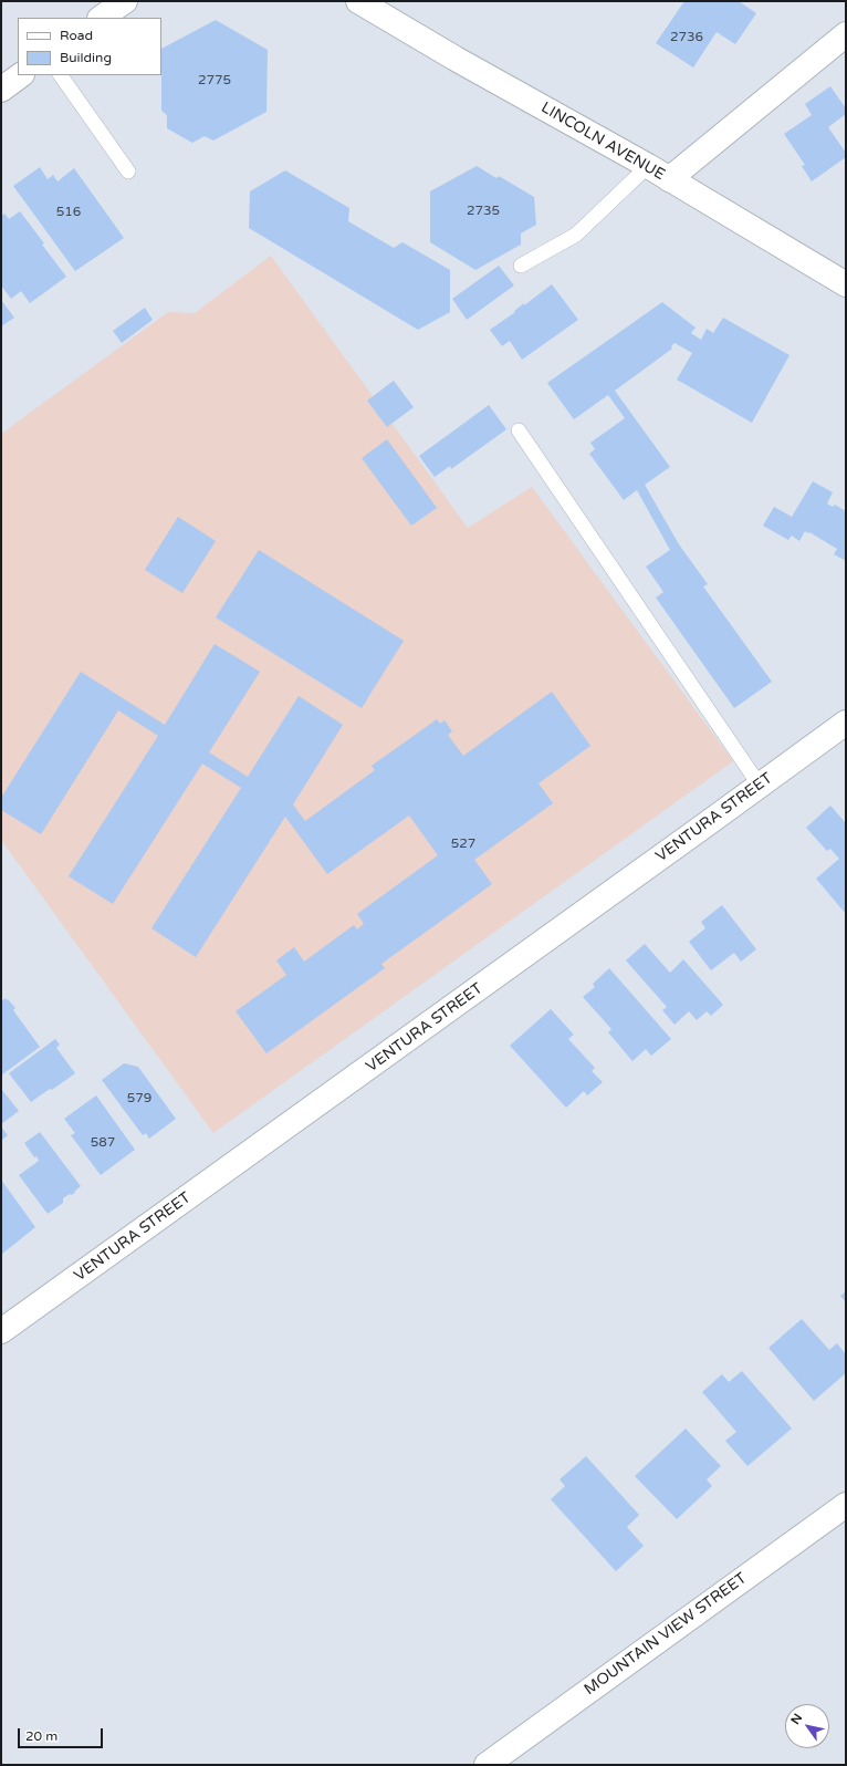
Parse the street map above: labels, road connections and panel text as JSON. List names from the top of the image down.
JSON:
{
  "streets": {
    "street": ["LINCOLN AVENUE", "VENTURA STREET", "MOUNTAIN VIEW STREET"]
  },
  "house_numbers": [
    "2736",
    "2775",
    "2735",
    "516",
    "527",
    "579",
    "587"
  ],
  "legend": ["Road", "Building"],
  "scale_bar": "20 m",
  "north": "top left"
}
